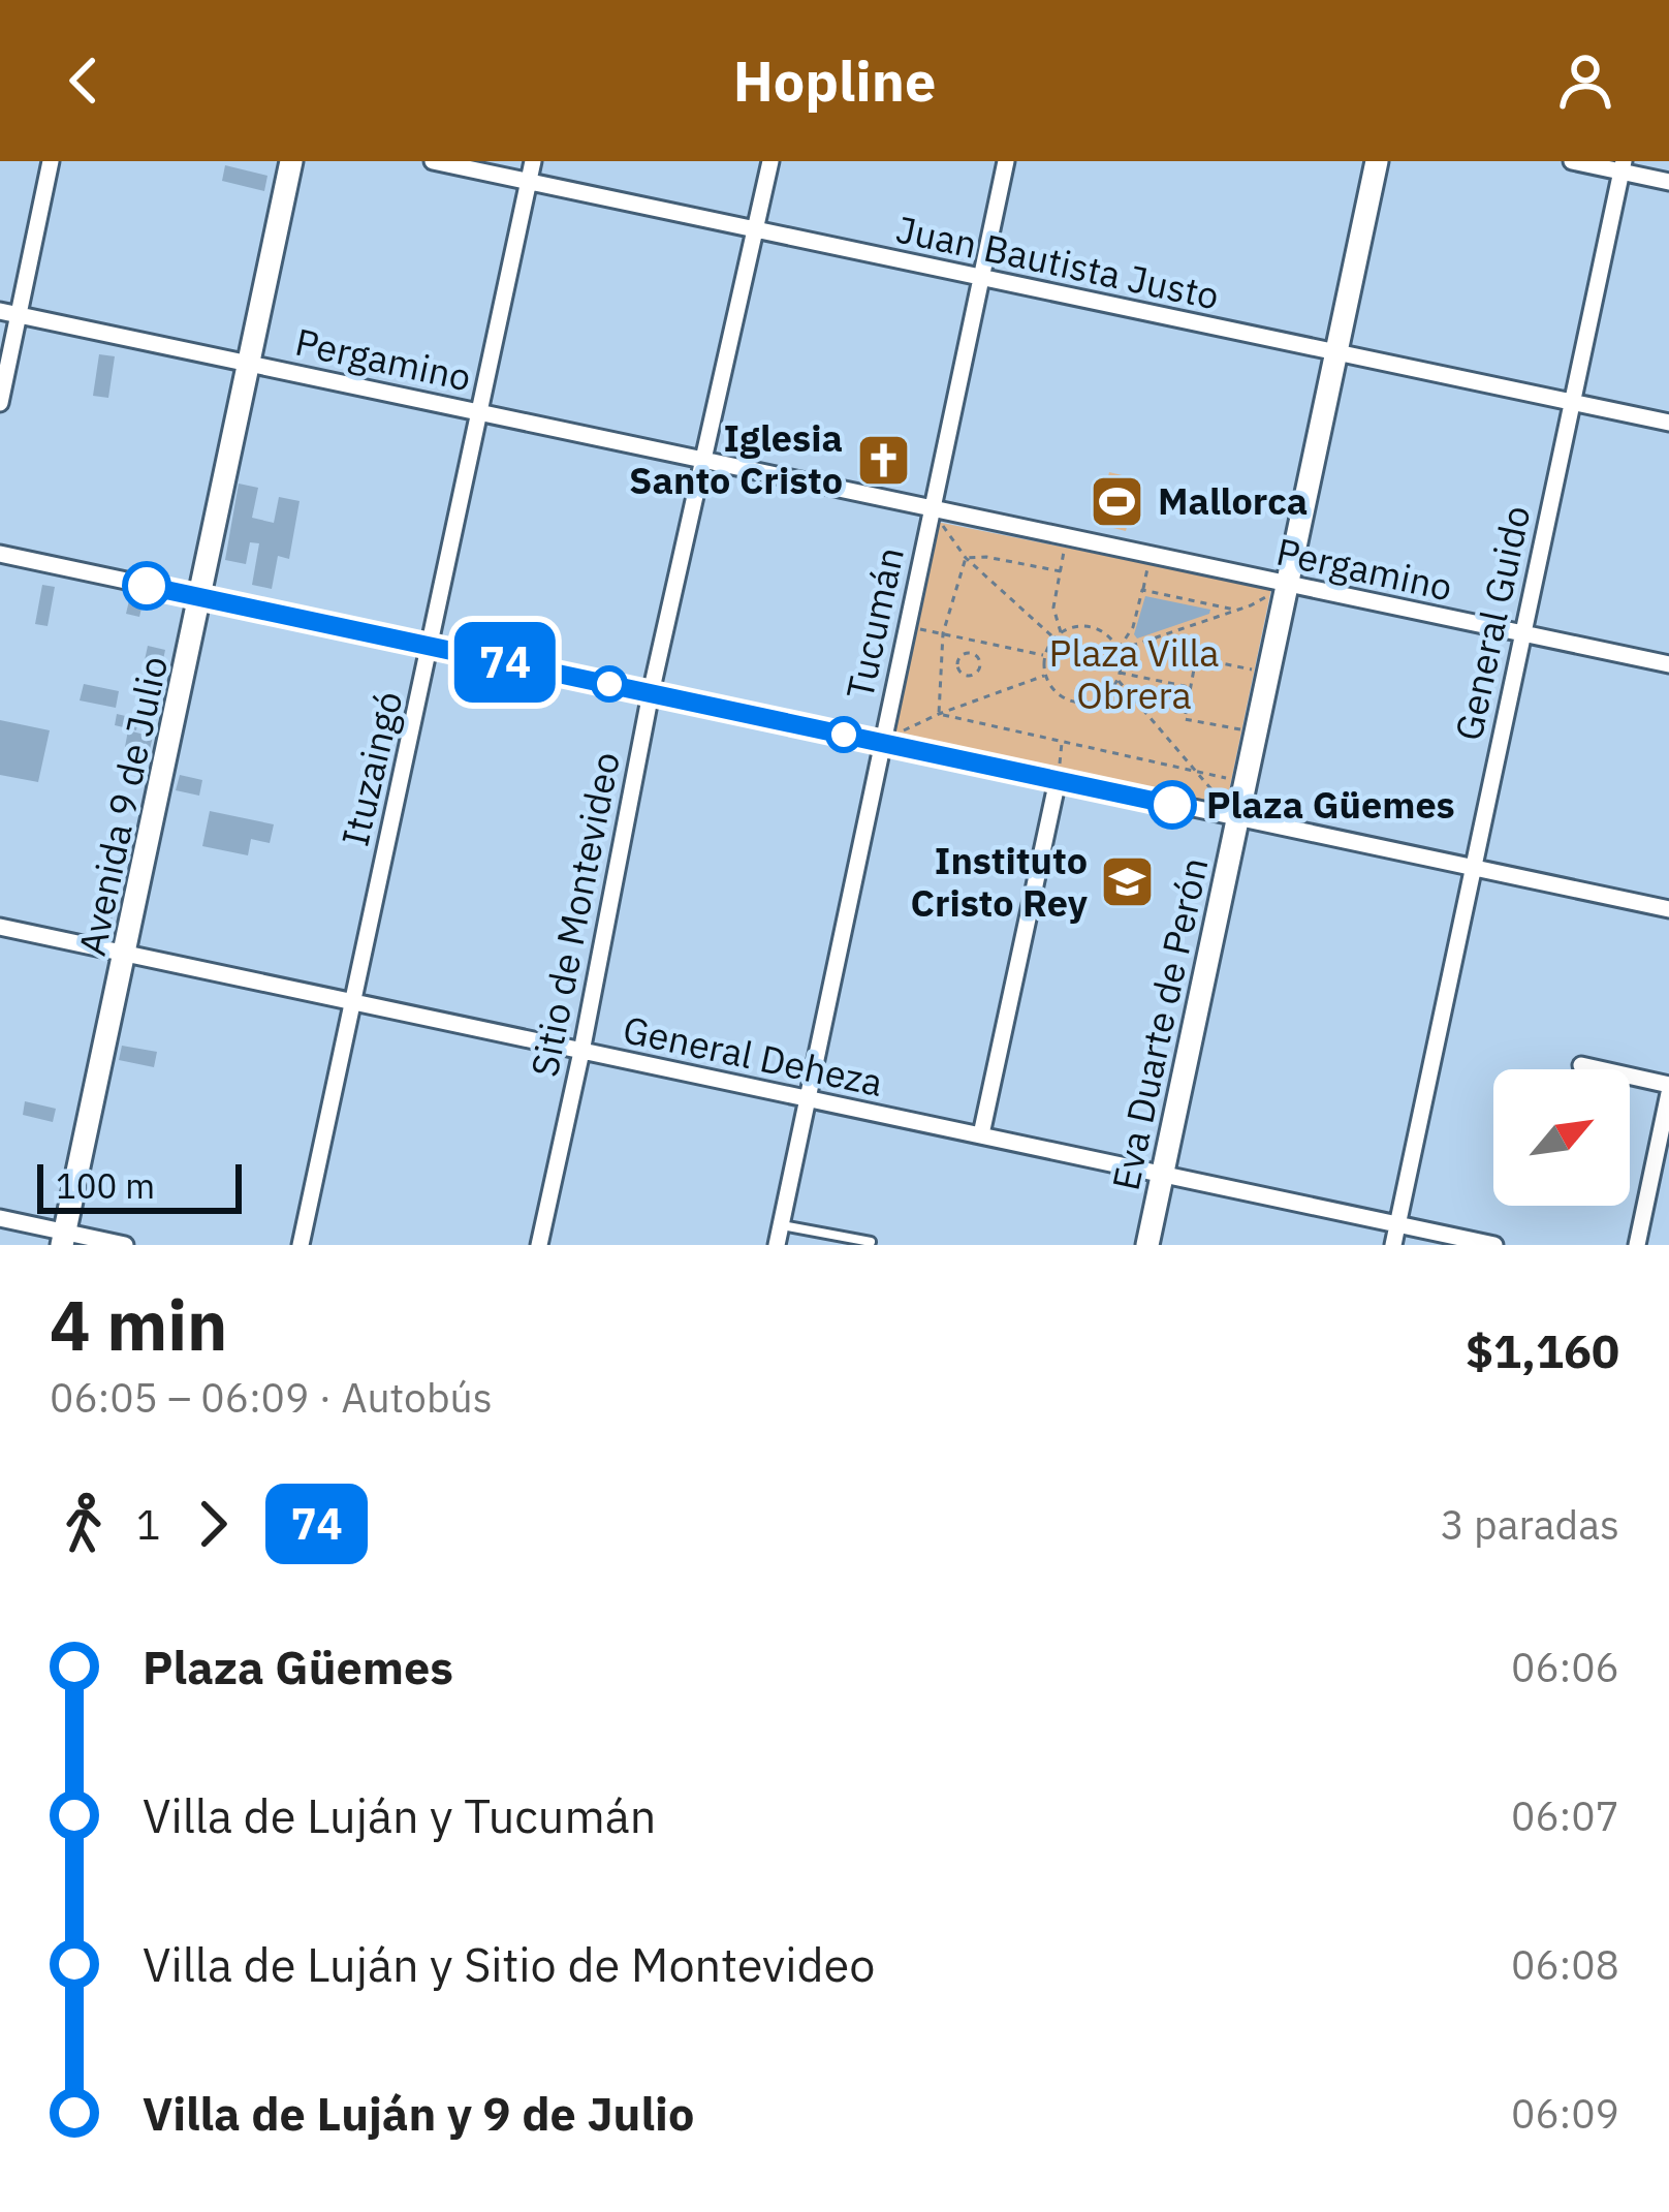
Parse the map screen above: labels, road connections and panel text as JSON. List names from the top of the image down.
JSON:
{
  "streets": {
    "main road": ["Avenida 9 de Julio", "Eva Duarte de Perón"],
    "street": [
      "Juan Bautista Justo",
      "Pergamino",
      "Tucumán",
      "General Guido",
      "Ituzaingó",
      "Sitio de Montevideo",
      "General Deheza"
    ]
  },
  "crossings": [
    ["Juan Bautista Justo", "Tucumán"],
    ["Juan Bautista Justo", "General Guido"],
    ["Juan Bautista Justo", "Ituzaingó"],
    ["Juan Bautista Justo", "Sitio de Montevideo"],
    ["Juan Bautista Justo", "Eva Duarte de Perón"],
    ["Pergamino", "Tucumán"],
    ["Pergamino", "General Guido"],
    ["Pergamino", "Ituzaingó"],
    ["Pergamino", "Avenida 9 de Julio"],
    ["Pergamino", "Sitio de Montevideo"],
    ["Pergamino", "Eva Duarte de Perón"],
    ["Tucumán", "General Deheza"],
    ["General Guido", "General Deheza"],
    ["Ituzaingó", "General Deheza"],
    ["Avenida 9 de Julio", "General Deheza"],
    ["Sitio de Montevideo", "General Deheza"],
    ["Eva Duarte de Perón", "General Deheza"]
  ],
  "parks": ["Plaza Villa Obrera"],
  "places": {
    "church": ["Iglesia Santo Cristo"],
    "sports": ["Mallorca"],
    "other": ["Plaza Güemes"],
    "school or university": ["Instituto Cristo Rey"]
  },
  "lines": ["bus line 74"],
  "scale_bar": "100 m",
  "north": "top right",
  "page": {
    "header": "Hopline",
    "on_map": "74",
    "scale": "100 m",
    "heading": ["4 min", "06:05 – 06:09 · Autobús", "$1,160"],
    "legs": ["1", "74", "3 paradas"],
    "list": [
      {
        "name": "Plaza Güemes",
        "value": "06:06"
      },
      {
        "name": "Villa de Luján y Tucumán",
        "value": "06:07"
      },
      {
        "name": "Villa de Luján y Sitio de Montevideo",
        "value": "06:08"
      },
      {
        "name": "Villa de Luján y 9 de Julio",
        "value": "06:09"
      }
    ]
  }
}
